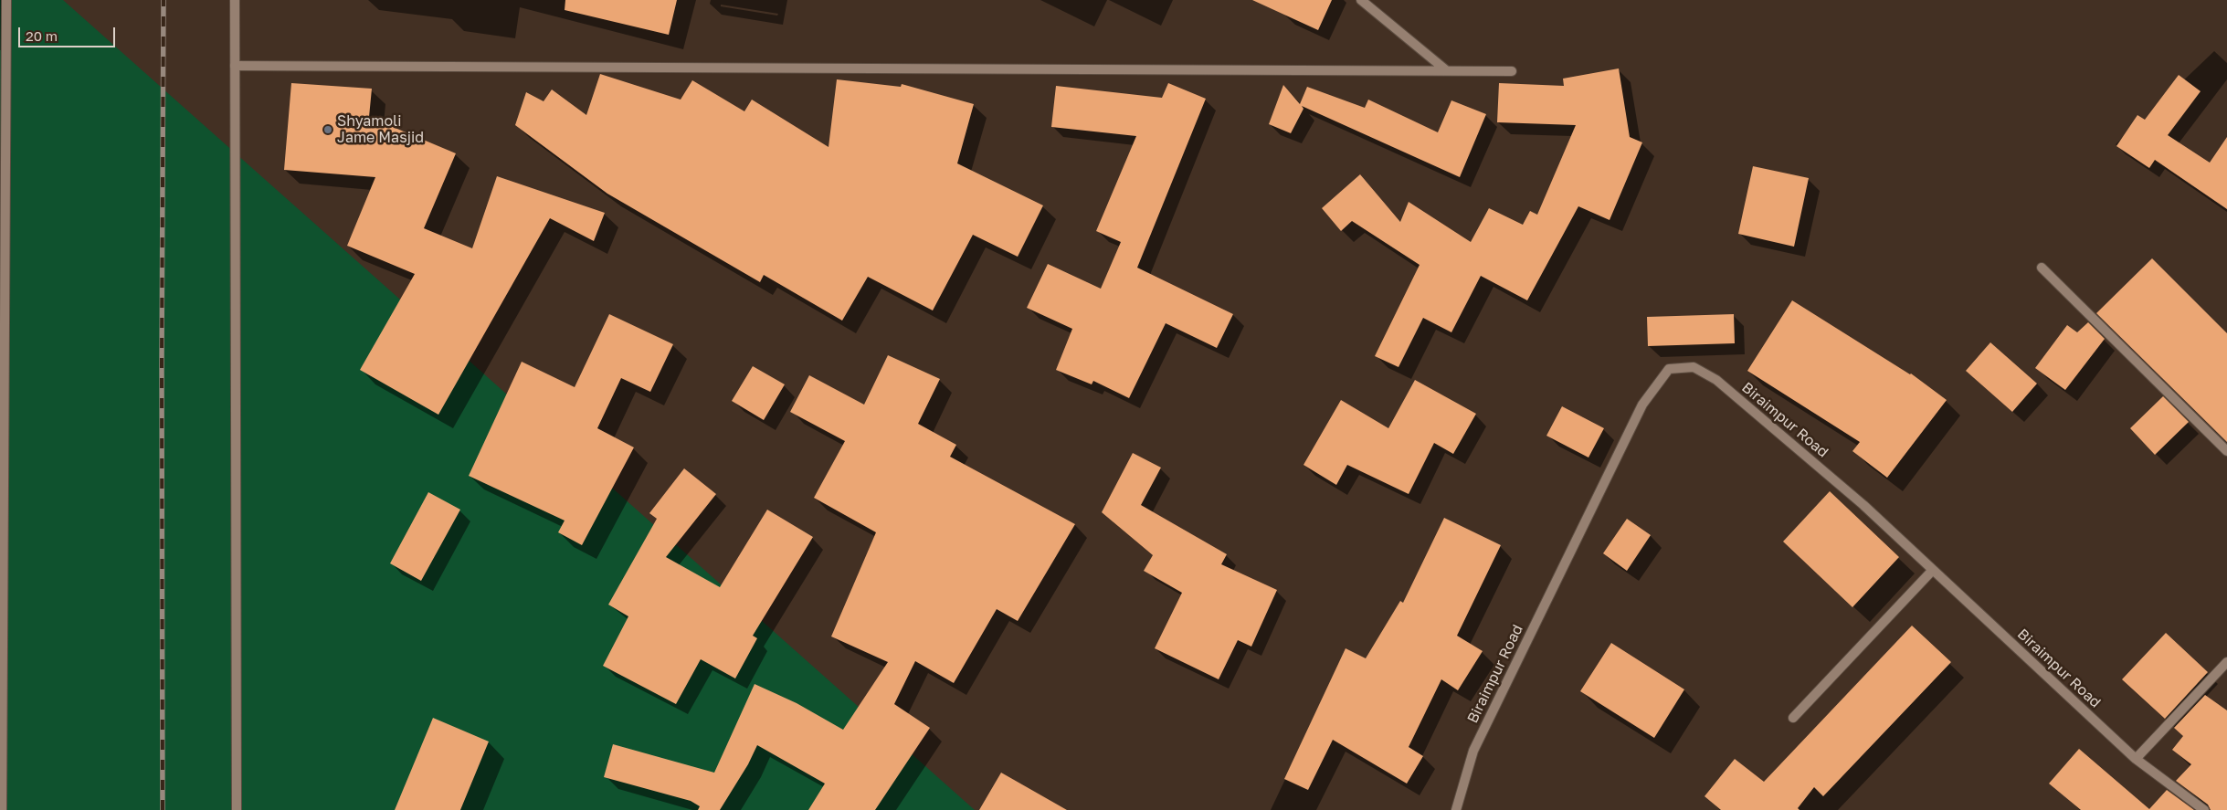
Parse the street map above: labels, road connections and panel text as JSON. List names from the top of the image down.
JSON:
{
  "streets": {
    "street": ["Biraimpur Road"]
  },
  "places": ["Shyamoli Jame Masjid"],
  "scale_bar": "20 m"
}
